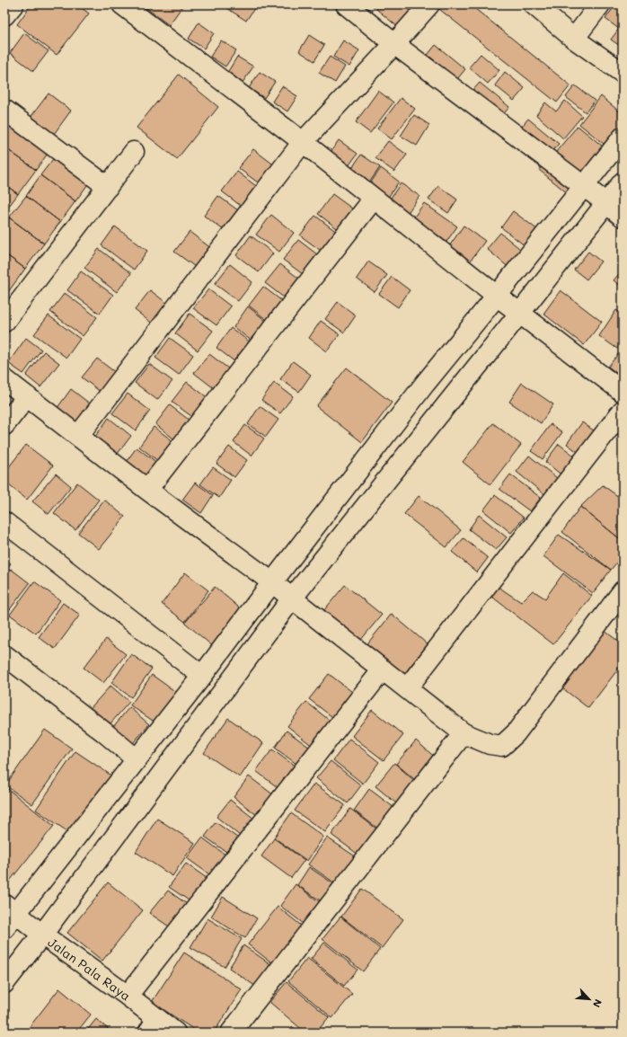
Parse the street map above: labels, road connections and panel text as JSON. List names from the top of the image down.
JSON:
{
  "streets": {
    "street": ["Jalan Pala Raya"]
  },
  "north": "bottom right"
}
